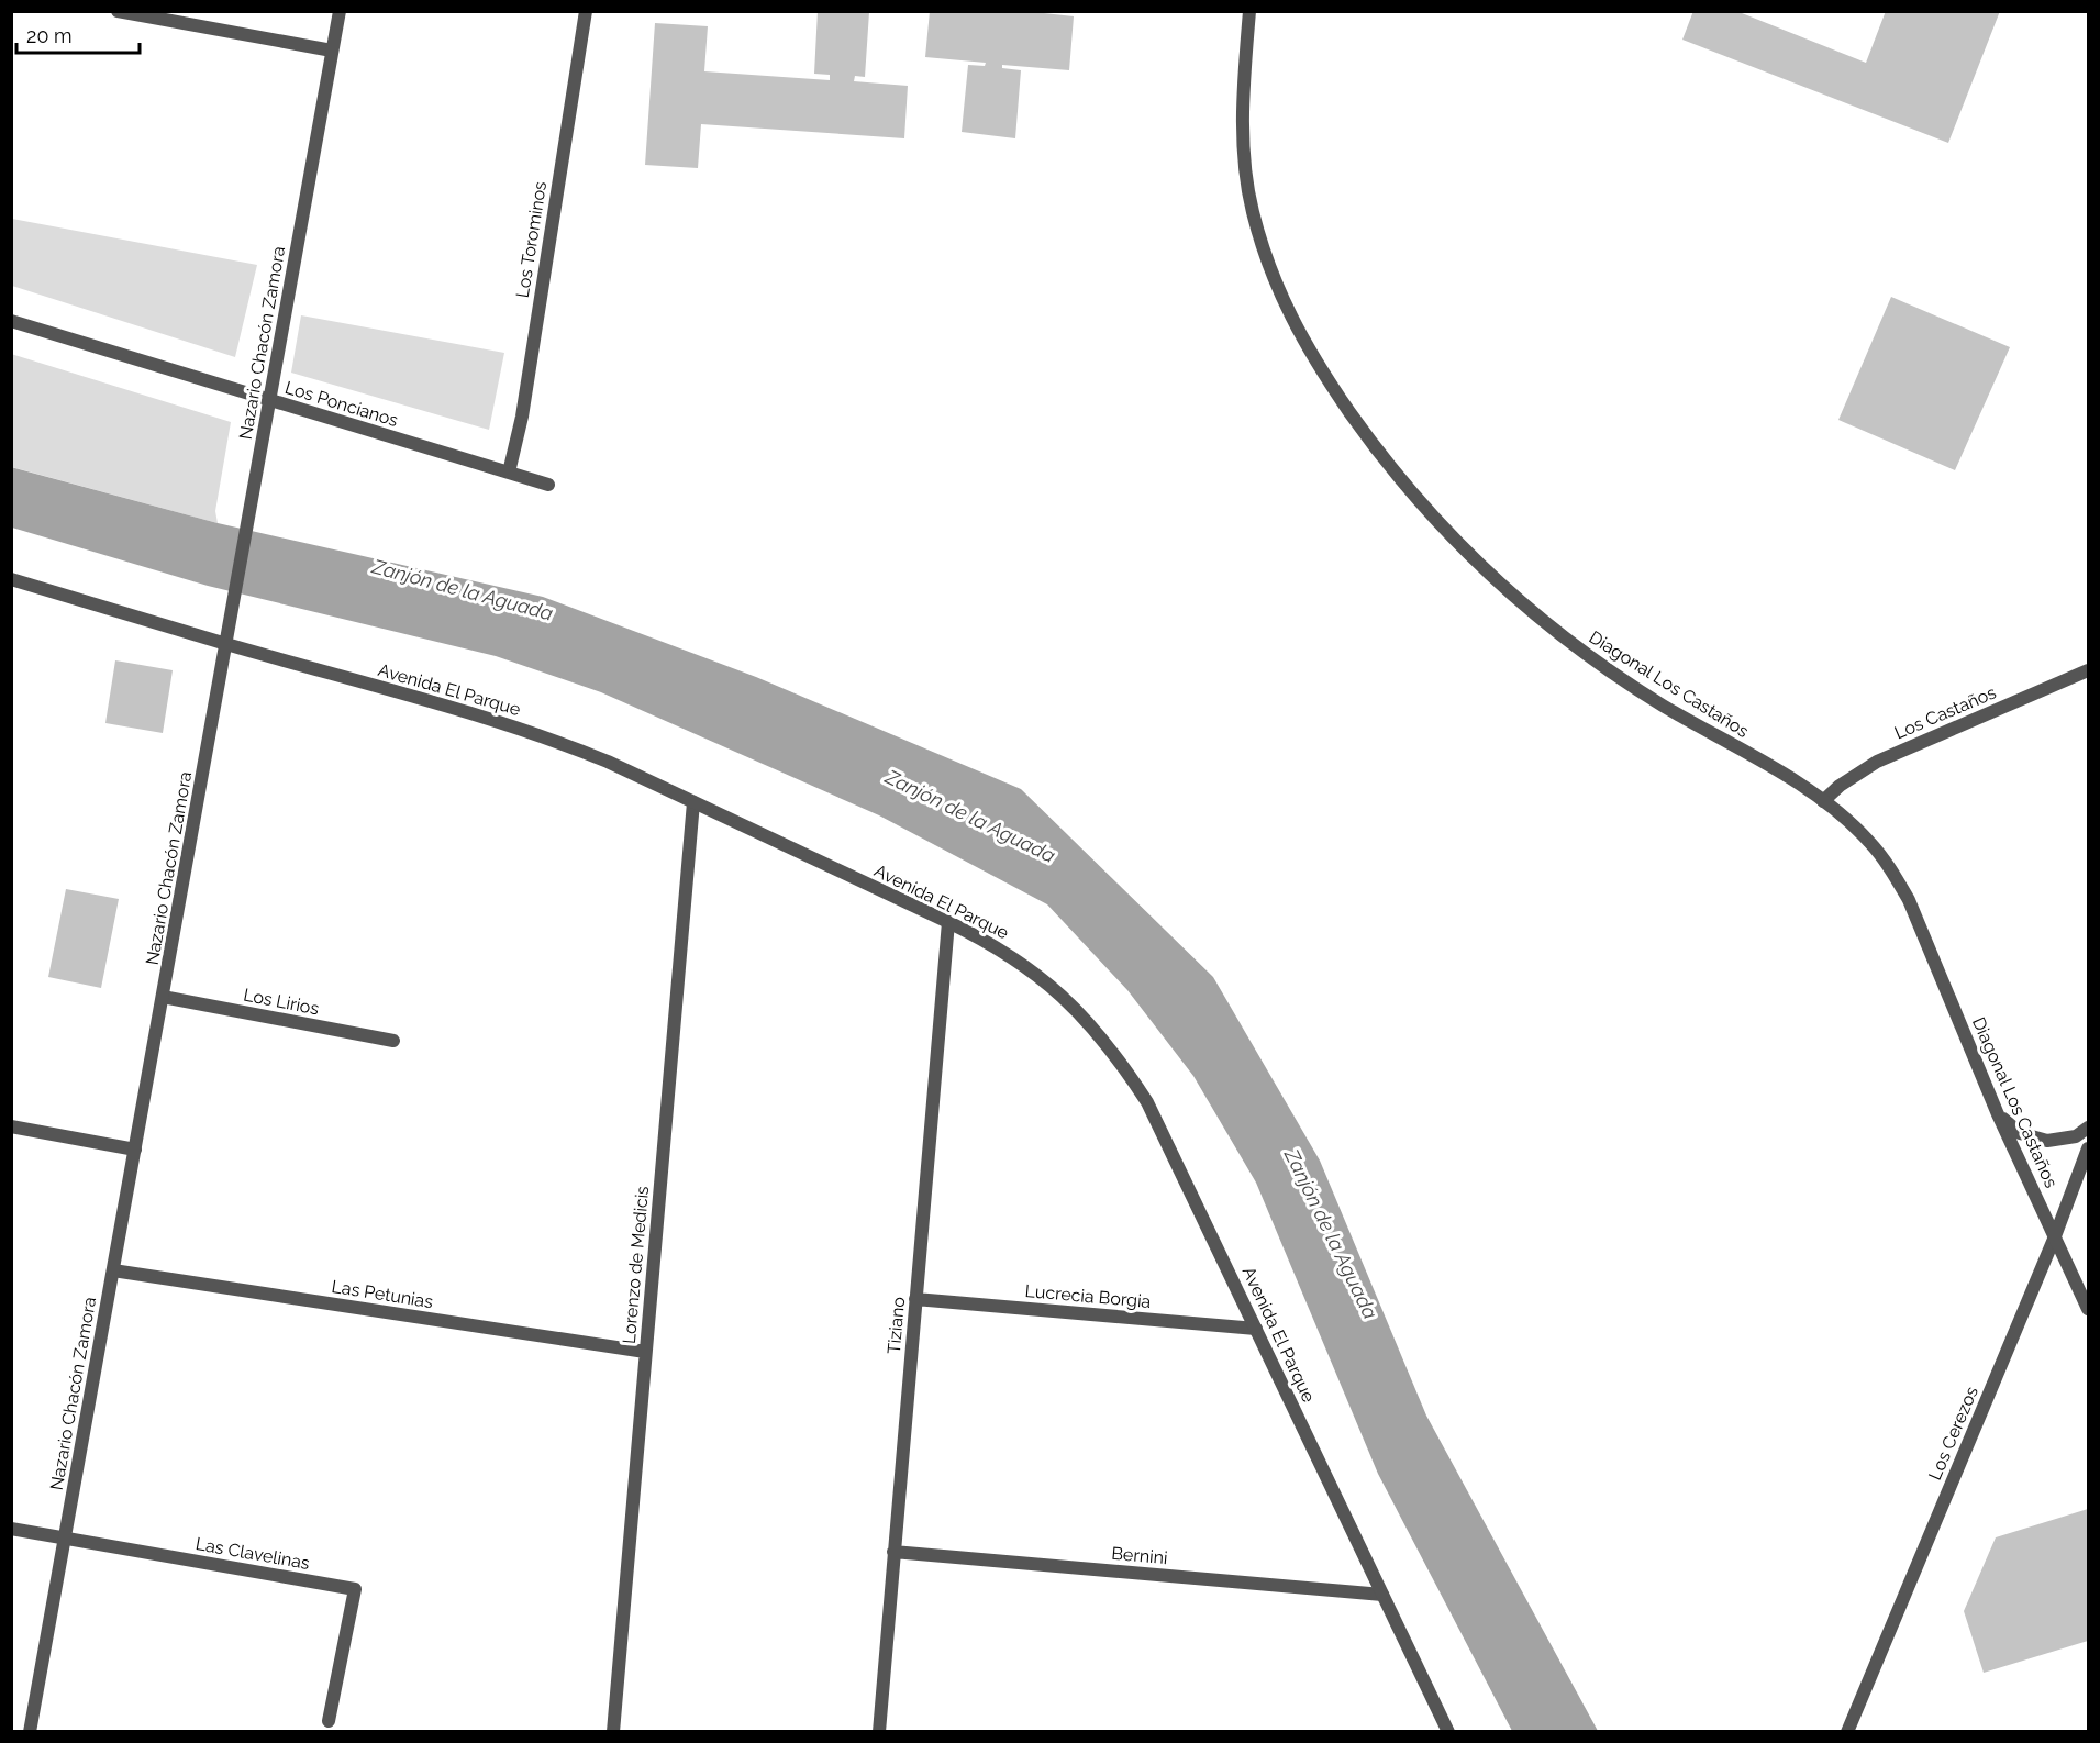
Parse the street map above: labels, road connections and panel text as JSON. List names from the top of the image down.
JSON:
{
  "streets": {
    "street": [
      "Los Torominos",
      "Nazario Chacón Zamora",
      "Los Poncianos",
      "Diagonal Los Castaños",
      "Avenida El Parque",
      "Los Castaños",
      "Los Lirios",
      "Lorenzo de Medicis",
      "Las Petunias",
      "Lucrecia Borgia",
      "Tiziano",
      "Los Cerezos",
      "Las Clavelinas",
      "Bernini"
    ]
  },
  "crossings": [
    ["Los Torominos", "Los Poncianos"],
    ["Nazario Chacón Zamora", "Los Poncianos"],
    ["Nazario Chacón Zamora", "Avenida El Parque"],
    ["Nazario Chacón Zamora", "Los Lirios"],
    ["Nazario Chacón Zamora", "Las Petunias"],
    ["Nazario Chacón Zamora", "Las Clavelinas"],
    ["Diagonal Los Castaños", "Los Castaños"],
    ["Diagonal Los Castaños", "Los Cerezos"],
    ["Avenida El Parque", "Lorenzo de Medicis"],
    ["Avenida El Parque", "Lucrecia Borgia"],
    ["Avenida El Parque", "Tiziano"],
    ["Avenida El Parque", "Bernini"],
    ["Lorenzo de Medicis", "Las Petunias"],
    ["Lucrecia Borgia", "Tiziano"],
    ["Tiziano", "Bernini"]
  ],
  "water": ["Zanjón de la Aguada"],
  "scale_bar": "20 m"
}
